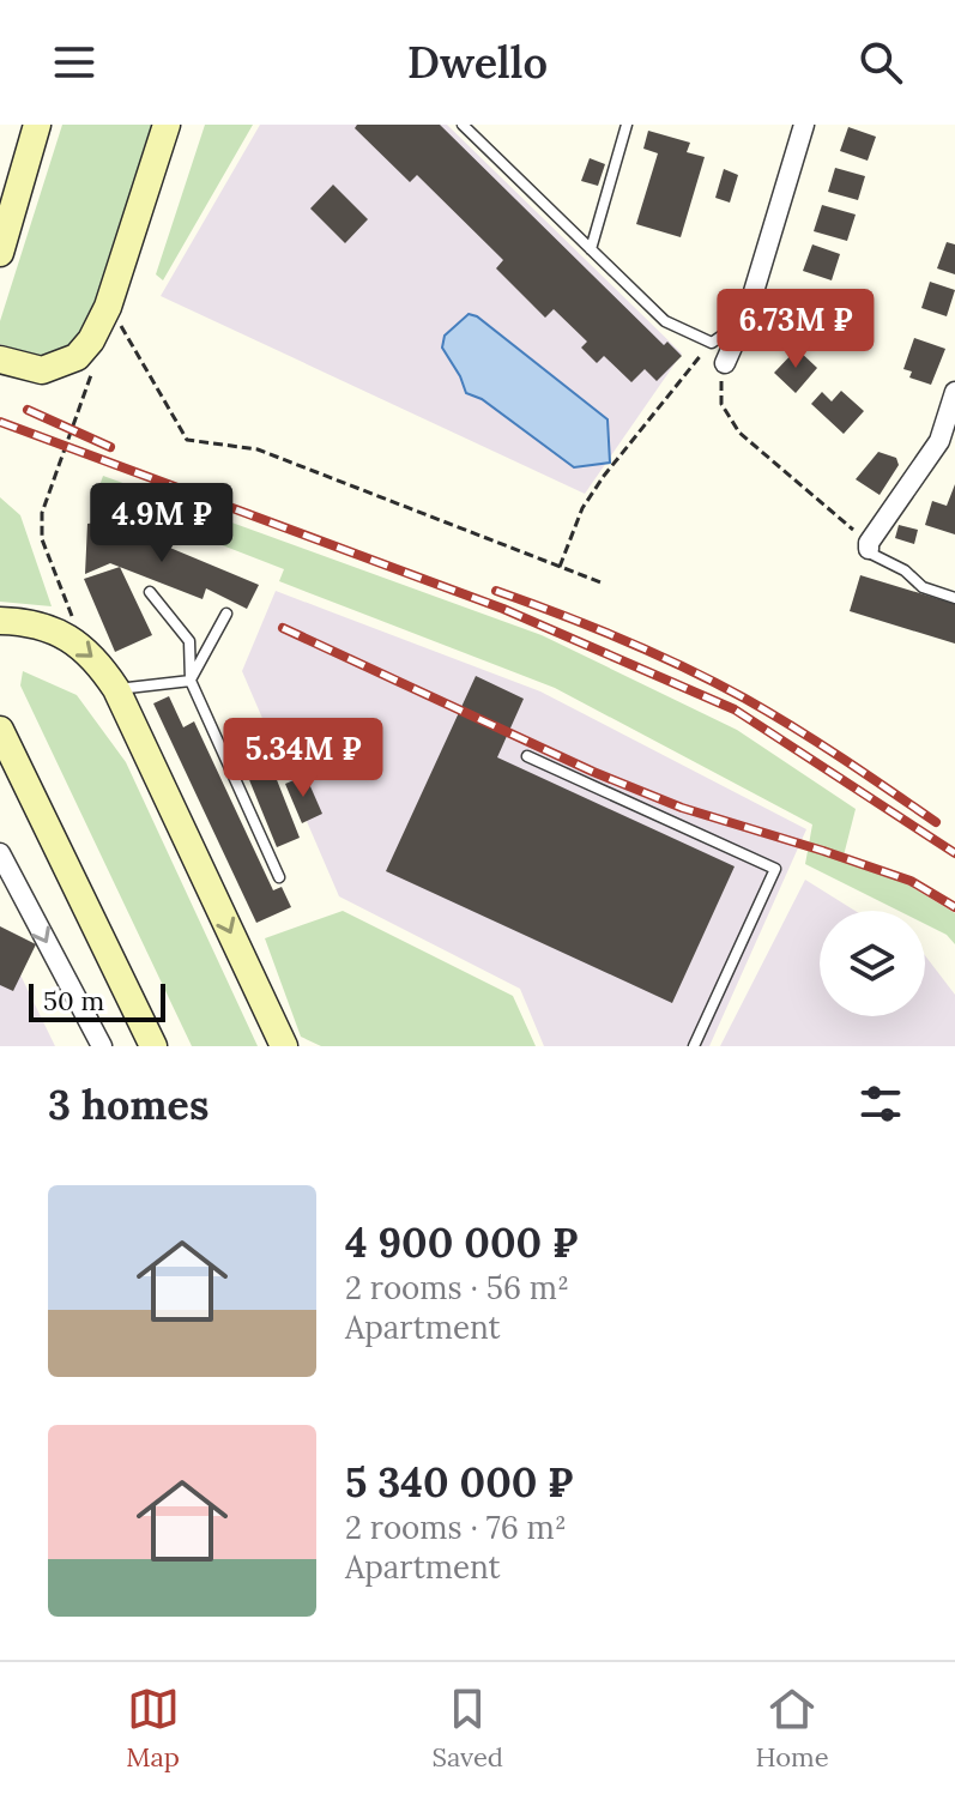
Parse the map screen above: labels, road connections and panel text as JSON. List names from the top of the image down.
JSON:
{
  "scale_bar": "50 m",
  "page": {
    "header": "Dwello",
    "price": ["6.73M ₽", "4.9M ₽", "5.34M ₽"],
    "scale": "50 m",
    "heading": "3 homes",
    "list": [
      {
        "name": "4 900 000 ₽",
        "note": "2 rooms · 56 m² · Apartment"
      },
      {
        "name": "5 340 000 ₽",
        "note": "2 rooms · 76 m² · Apartment"
      }
    ],
    "tabs": ["Map", "Saved", "Home"]
  }
}
